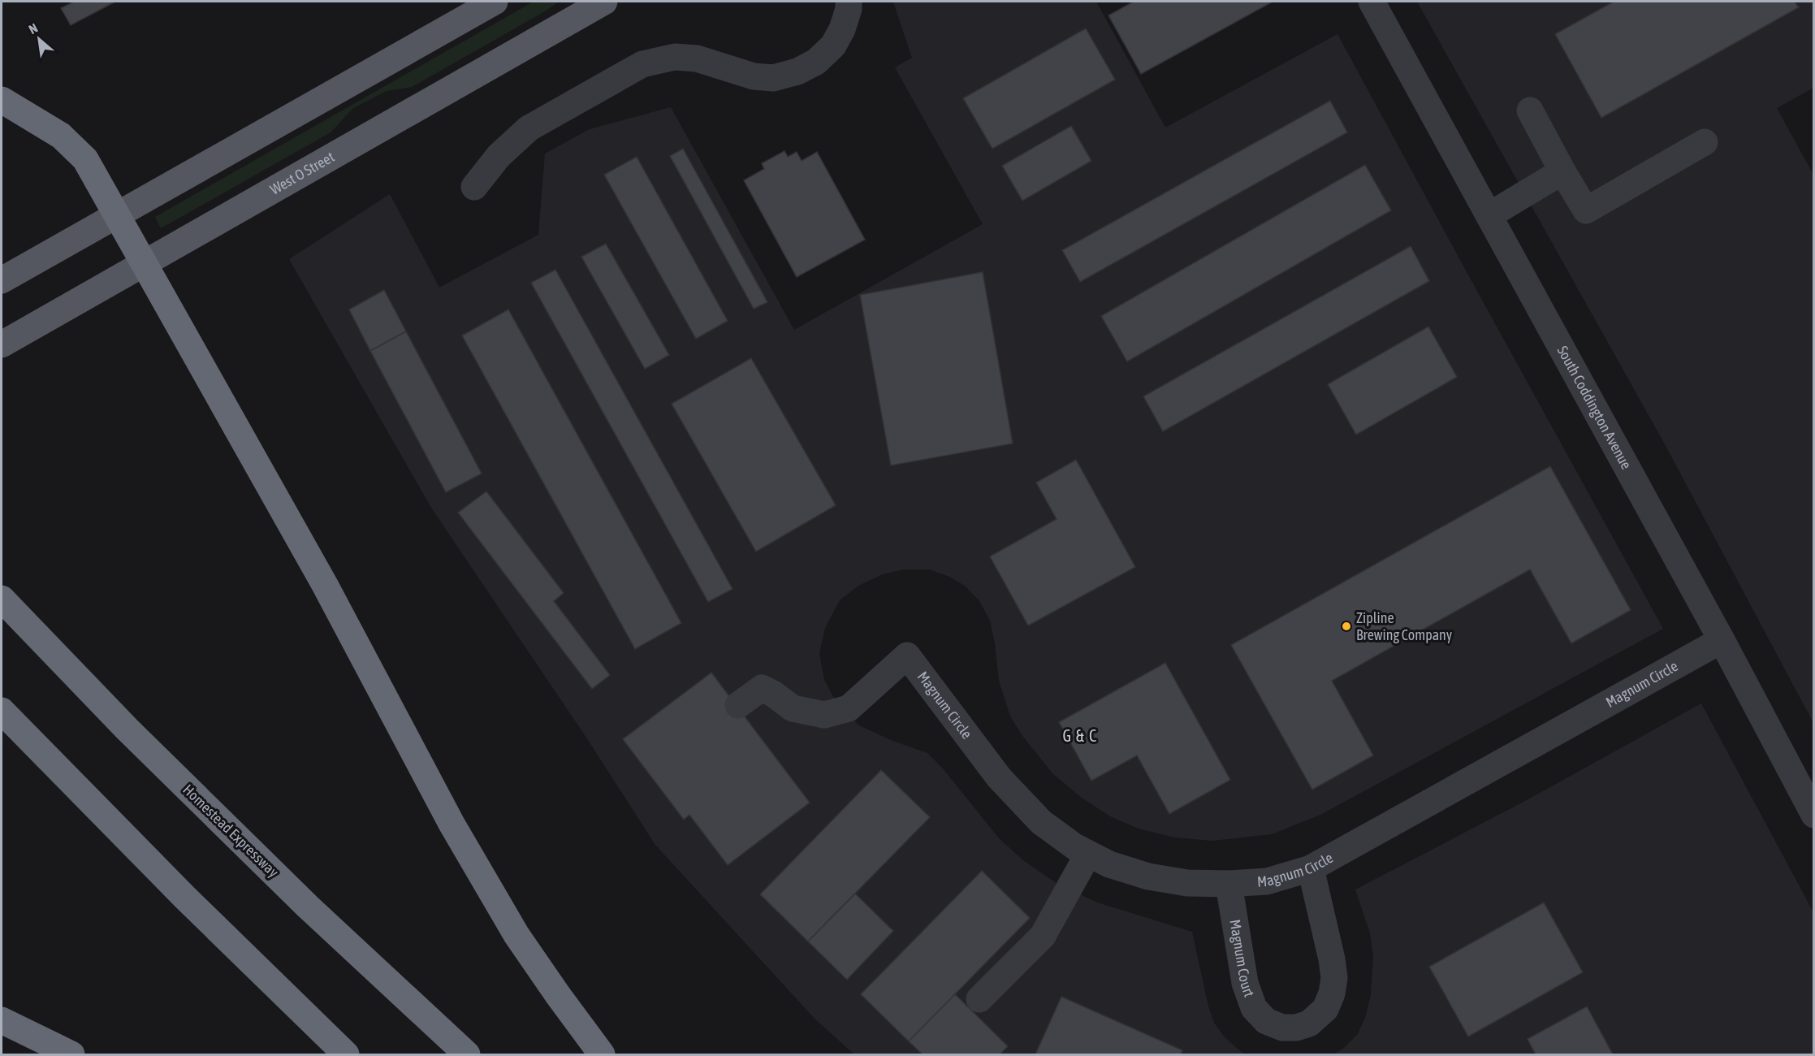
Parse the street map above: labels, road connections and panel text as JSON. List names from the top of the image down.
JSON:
{
  "streets": {
    "highway": ["Homestead Expressway"],
    "main road": ["West O Street"],
    "street": ["South Coddington Avenue", "Magnum Circle", "Magnum Court"]
  },
  "crossings": [
    ["South Coddington Avenue", "Magnum Circle"],
    ["Magnum Circle", "Magnum Court"]
  ],
  "districts": ["G & C"],
  "places": ["Zipline Brewing Company"],
  "north": "top left"
}
